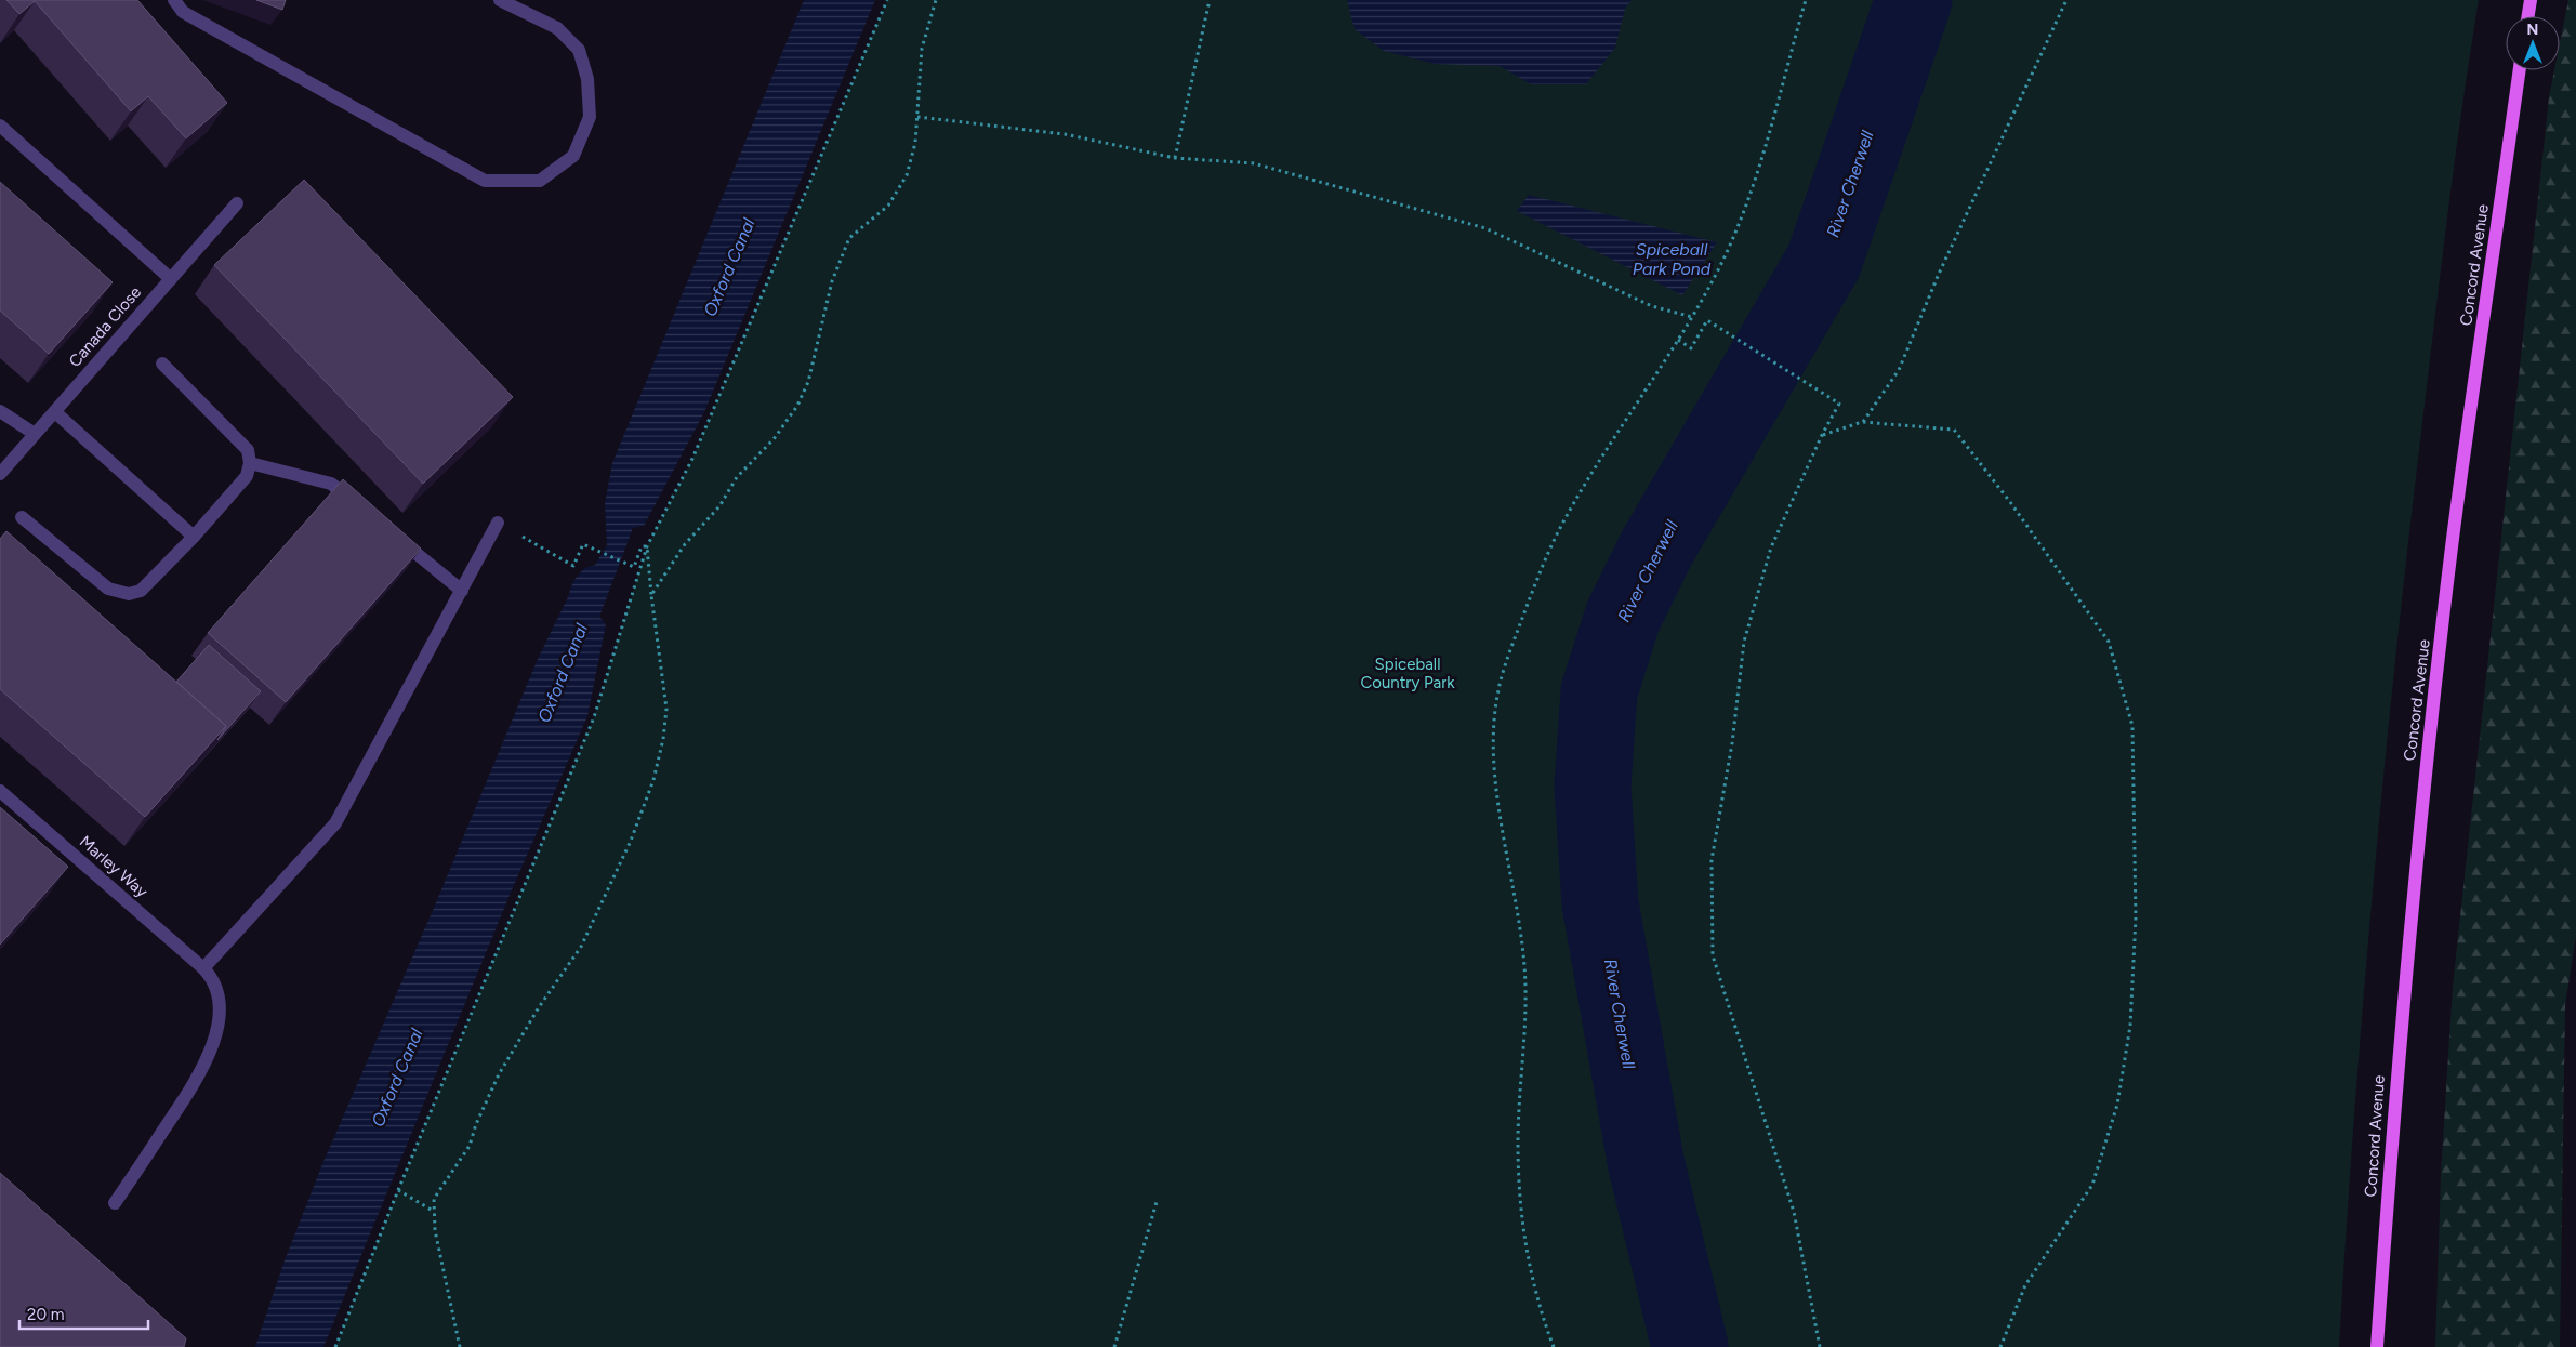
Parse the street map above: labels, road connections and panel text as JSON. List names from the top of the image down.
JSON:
{
  "streets": {
    "main road": ["Concord Avenue"],
    "street": ["Canada Close", "Marley Way"]
  },
  "water": ["River Cherwell", "Spiceball Park Pond", "Oxford Canal"],
  "parks": ["Spiceball Country Park"],
  "scale_bar": "20 m",
  "north": "top"
}
